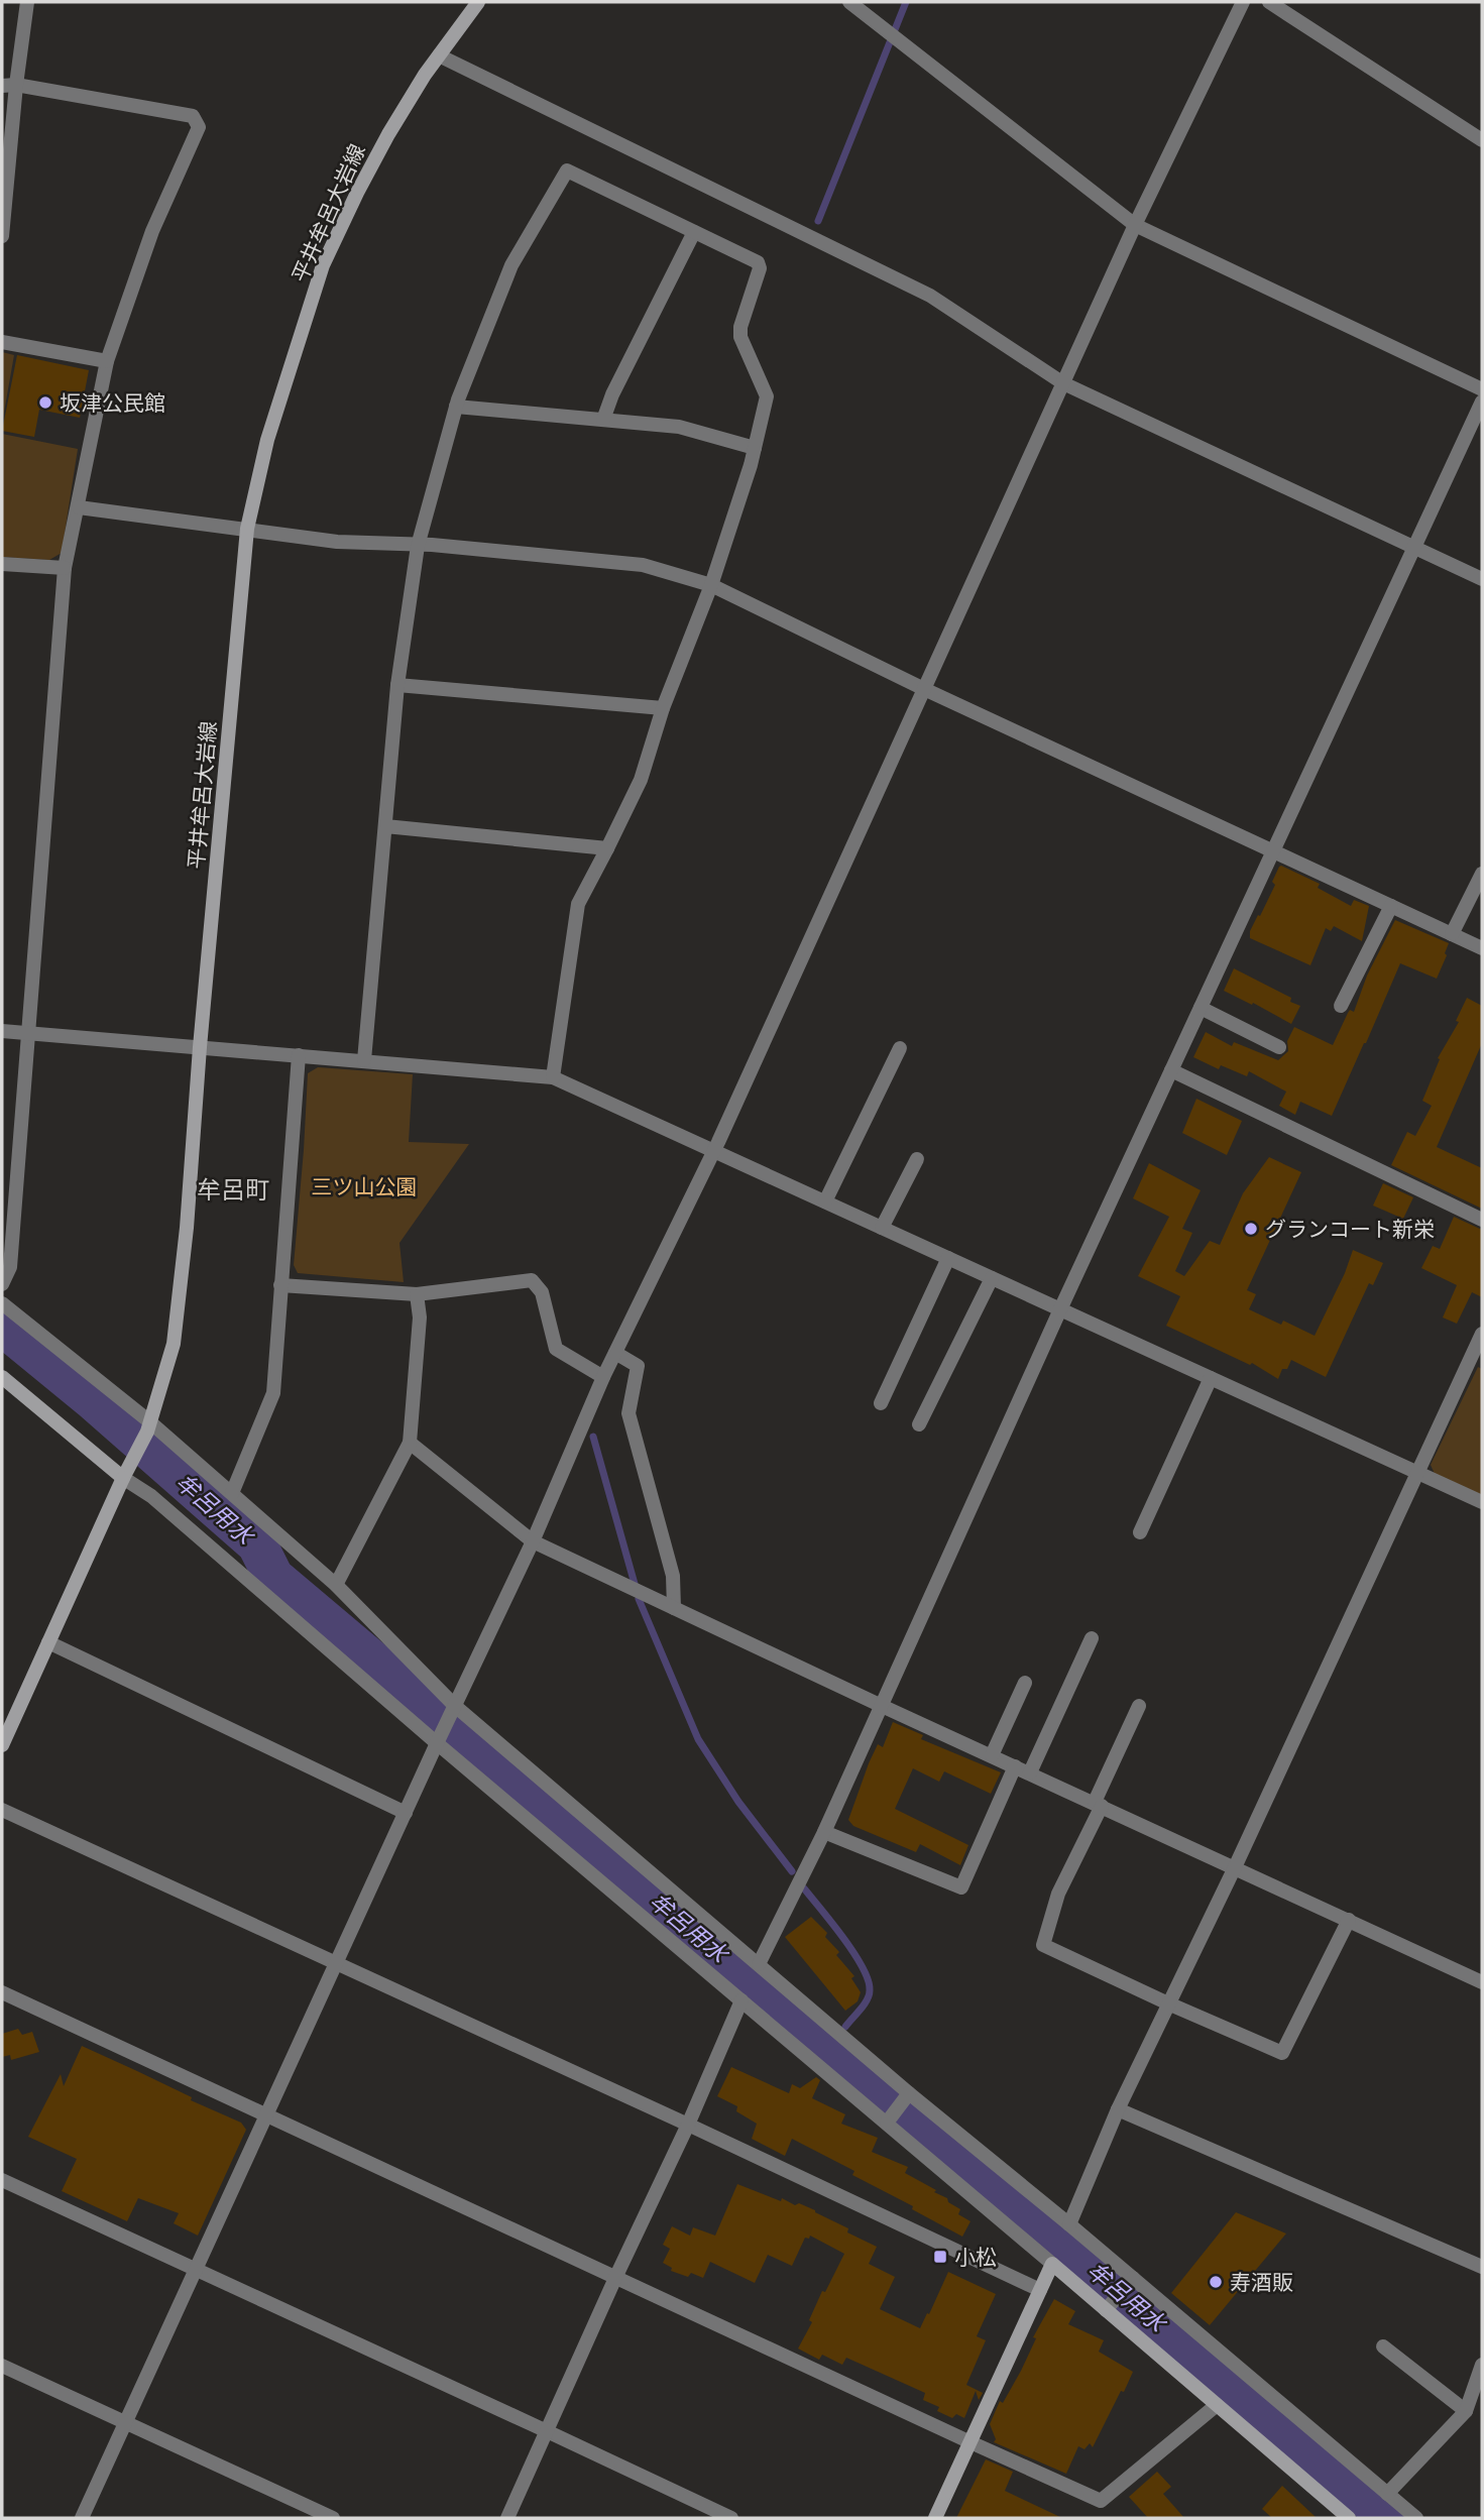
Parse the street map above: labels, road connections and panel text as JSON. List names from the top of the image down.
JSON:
{
  "streets": {
    "main road": ["平井牟呂大岩線"]
  },
  "districts": ["牟呂町"],
  "water": ["牟呂用水"],
  "parks": ["三ツ山公園"],
  "places": {
    "other": ["坂津公民館", "グランコート新栄", "寿酒販"],
    "transit": ["小松"]
  }
}
